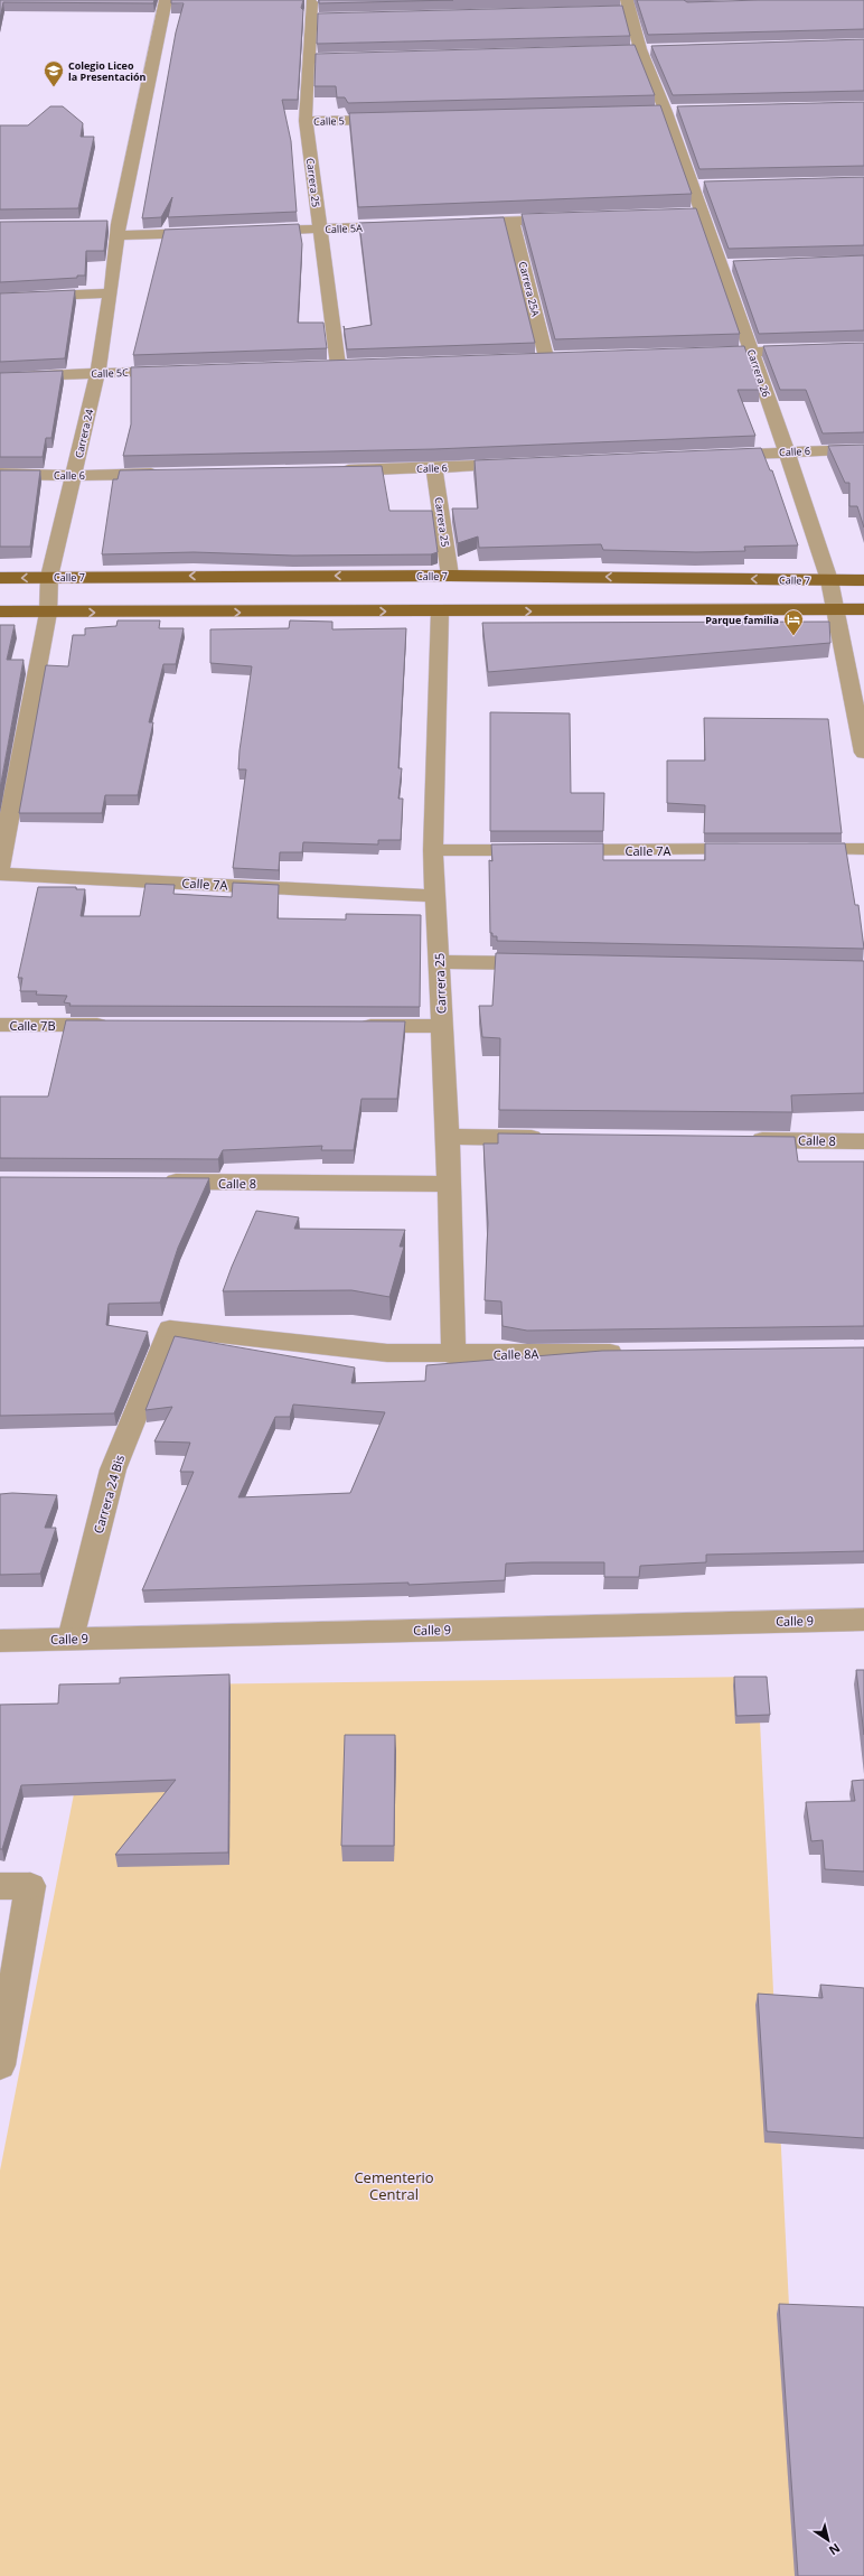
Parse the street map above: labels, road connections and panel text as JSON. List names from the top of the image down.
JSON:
{
  "streets": {
    "main road": ["Calle 7"],
    "street": [
      "Calle 5",
      "Carrera 25",
      "Calle 5A",
      "Carrera 25A",
      "Calle 5C",
      "Carrera 26",
      "Carrera 24",
      "Calle 6",
      "Calle 7A",
      "Calle 7B",
      "Calle 8",
      "Calle 8A",
      "Carrera 24 Bis",
      "Calle 9"
    ]
  },
  "crossings": [
    ["Calle 5", "Carrera 25"],
    ["Carrera 25", "Calle 5A"],
    ["Carrera 25", "Calle 6"],
    ["Carrera 25", "Calle 7"],
    ["Carrera 25", "Calle 7A"],
    ["Carrera 25", "Calle 8"],
    ["Carrera 25", "Calle 8A"],
    ["Calle 5C", "Carrera 24"],
    ["Carrera 26", "Calle 6"],
    ["Carrera 26", "Calle 7"],
    ["Carrera 24", "Calle 6"],
    ["Carrera 24", "Calle 7"],
    ["Calle 8A", "Carrera 24 Bis"],
    ["Carrera 24 Bis", "Calle 9"]
  ],
  "parks": ["Cementerio Central"],
  "places": {
    "school or university": ["Colegio Liceo la Presentación"],
    "hotel": ["Parque familia"]
  },
  "north": "bottom right"
}
